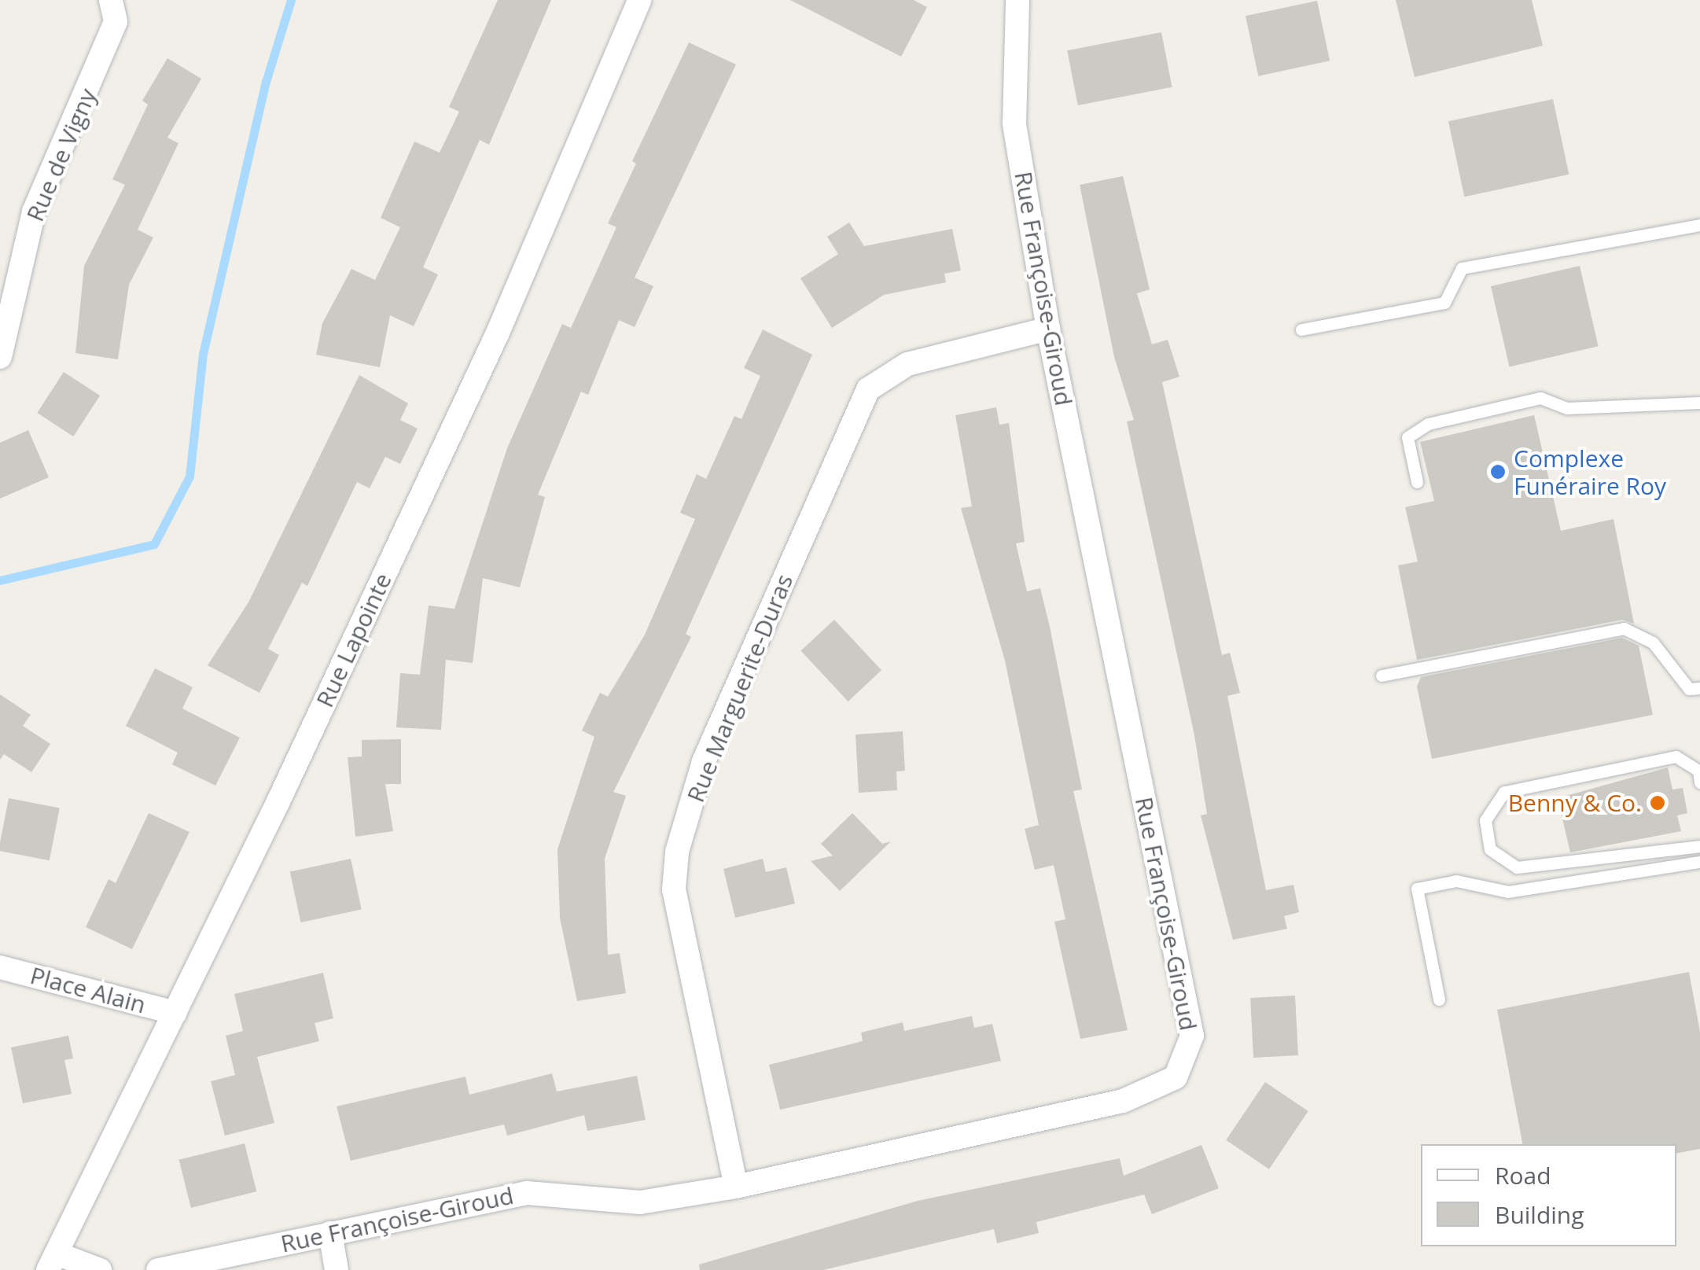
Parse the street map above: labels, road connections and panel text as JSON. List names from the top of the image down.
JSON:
{
  "streets": {
    "street": [
      "Rue de Vigny",
      "Rue Françoise-Giroud",
      "Rue Lapointe",
      "Rue Marguerite-Duras",
      "Place Alain"
    ]
  },
  "crossings": [
    ["Rue Françoise-Giroud", "Rue Marguerite-Duras"],
    ["Rue Lapointe", "Place Alain"]
  ],
  "places": ["Complexe Funéraire Roy", "Benny & Co."],
  "legend": ["Road", "Building"]
}
